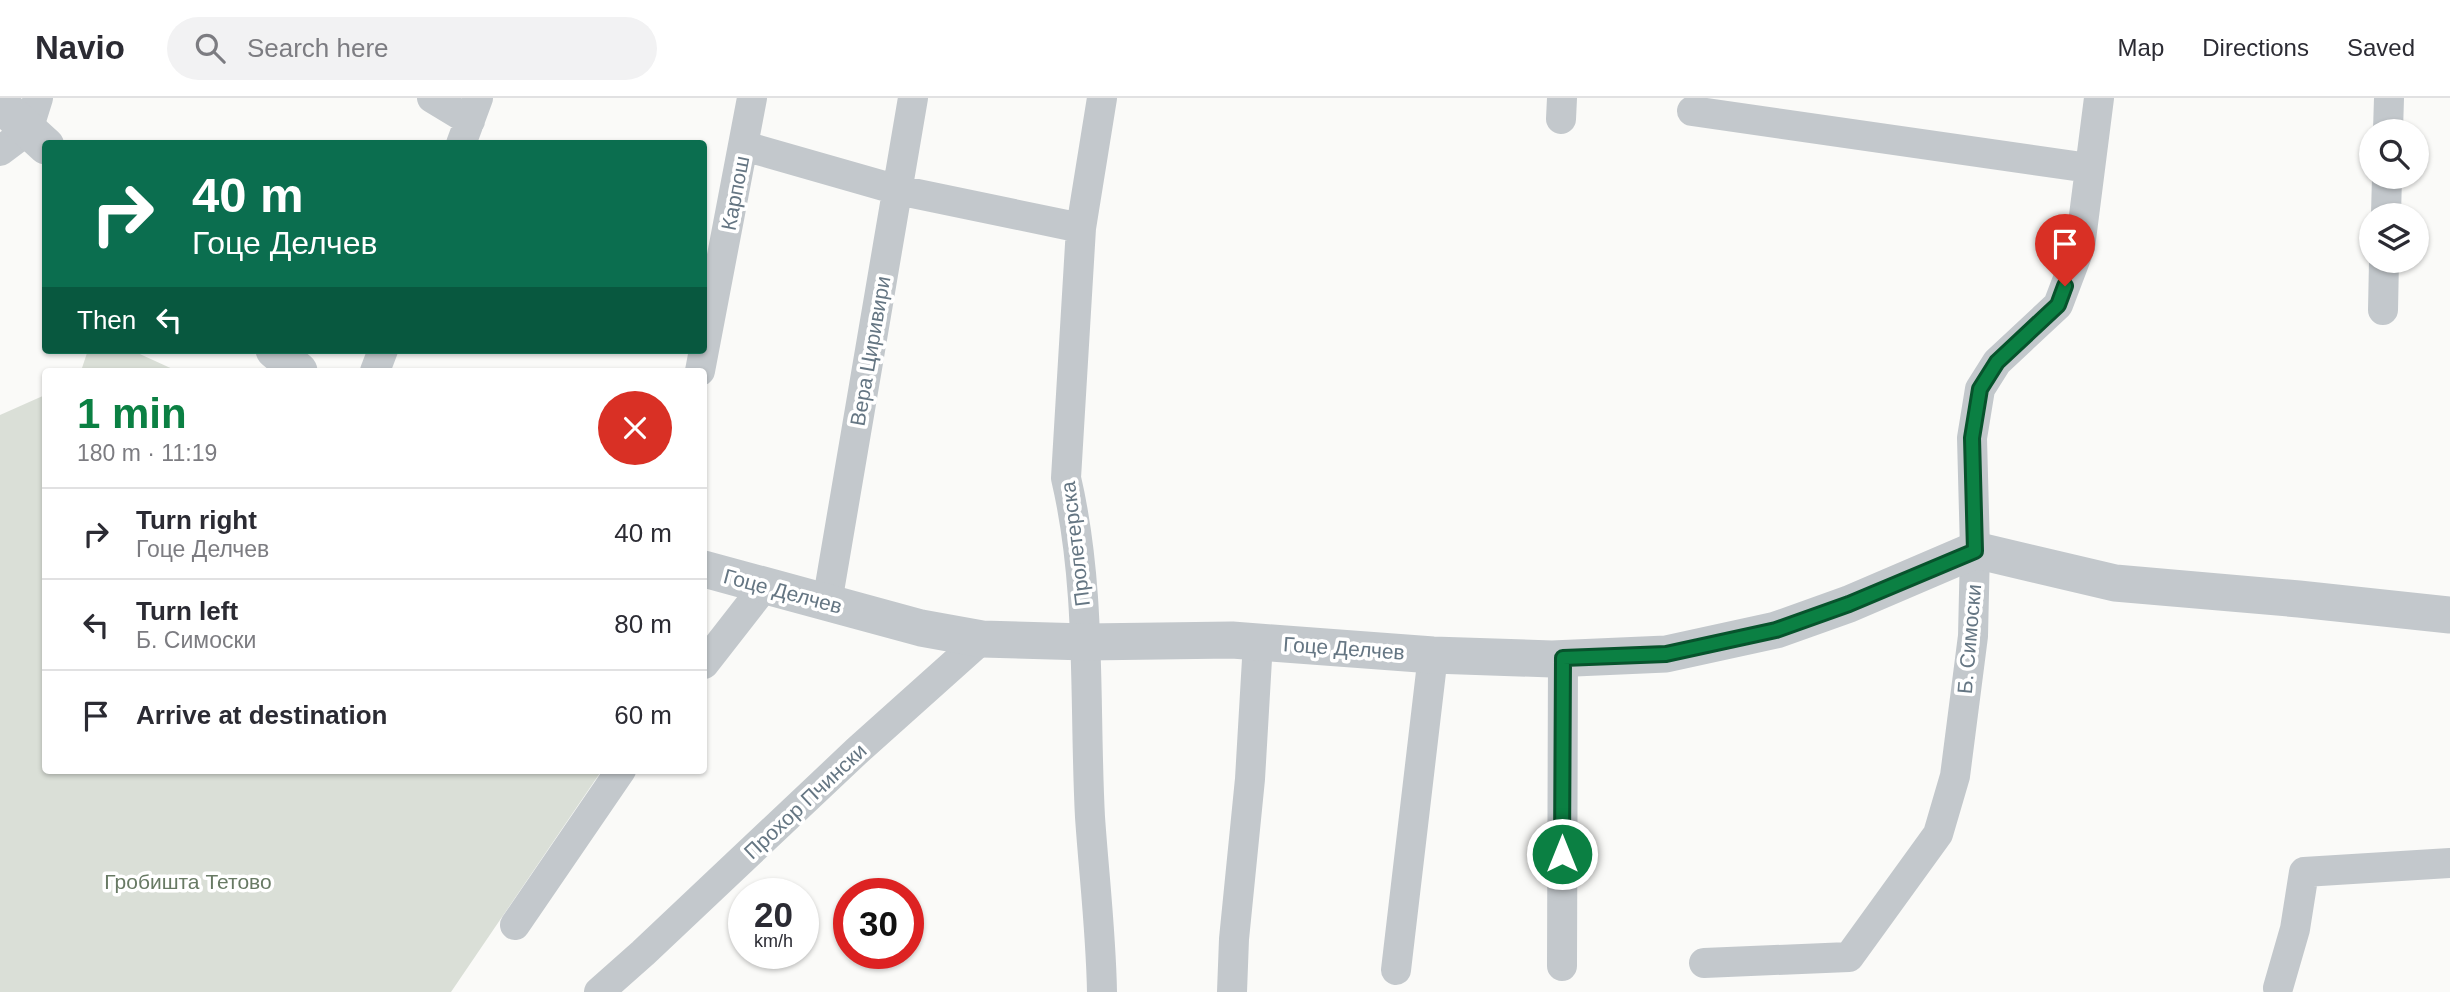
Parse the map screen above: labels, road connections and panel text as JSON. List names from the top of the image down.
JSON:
{
  "streets": {
    "street": [
      "Карпош",
      "Вера Циривири",
      "Пролетерска",
      "Гоце Делчев",
      "Б. Симоски",
      "Прохор Пчински"
    ]
  },
  "crossings": [
    ["Вера Циривири", "Гоце Делчев"],
    ["Пролетерска", "Гоце Делчев"],
    ["Гоце Делчев", "Б. Симоски"],
    ["Гоце Делчев", "Прохор Пчински"]
  ],
  "parks": ["Гробишта Тетово"],
  "page": {
    "header": "Navio",
    "search": "Search here",
    "nav": ["Map", "Directions", "Saved"],
    "turn": ["40 m", "Гоце Делчев"],
    "then": "Then",
    "heading": ["1 min", "180 m · 11:19"],
    "list": [
      {
        "name": "Turn right",
        "note": "Гоце Делчев",
        "value": "40 m"
      },
      {
        "name": "Turn left",
        "note": "Б. Симоски",
        "value": "80 m"
      },
      {
        "name": "Arrive at destination",
        "value": "60 m"
      }
    ],
    "speed": "20 km/h",
    "limit": "30"
  }
}
